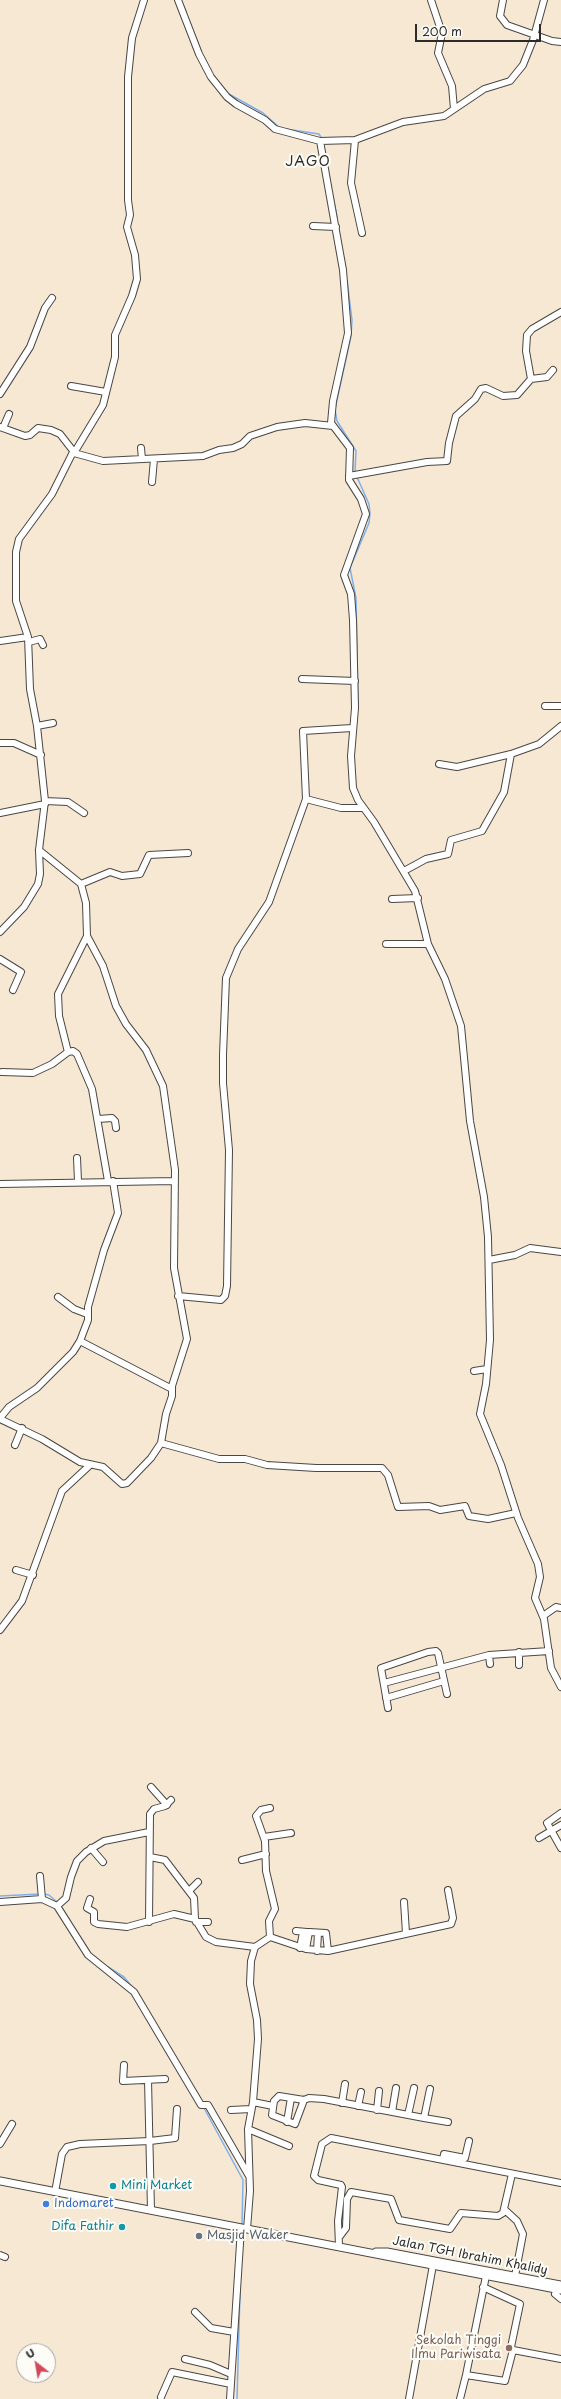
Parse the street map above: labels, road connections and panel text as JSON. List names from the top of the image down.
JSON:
{
  "streets": {
    "main road": ["Jalan TGH Ibrahim Khalidy"]
  },
  "districts": ["JAGO"],
  "places": [
    "Mini Market",
    "Indomaret",
    "Difa Fathir",
    "Masjid Waker",
    "Sekolah Tinggi Ilmu Pariwisata"
  ],
  "scale_bar": "200 m",
  "north": "top left"
}
